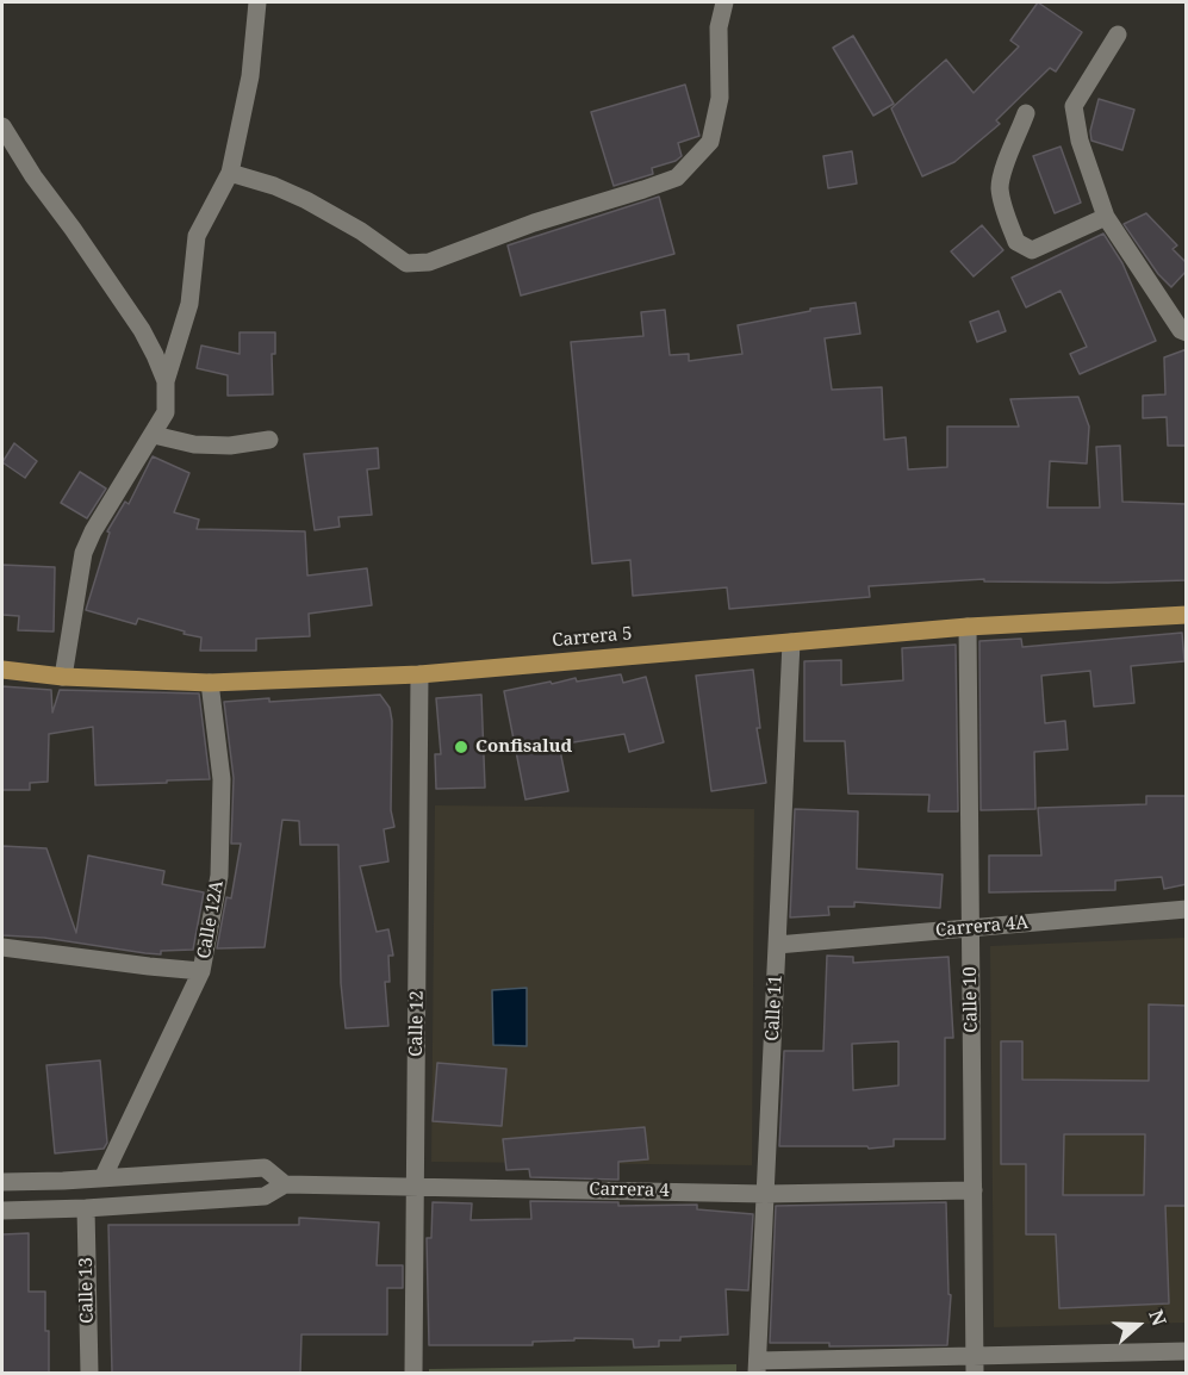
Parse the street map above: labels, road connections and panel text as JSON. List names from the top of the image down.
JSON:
{
  "streets": {
    "main road": ["Carrera 5"],
    "street": [
      "Calle 12A",
      "Carrera 4A",
      "Calle 10",
      "Calle 11",
      "Calle 12",
      "Carrera 4",
      "Calle 13"
    ]
  },
  "crossings": [
    ["Carrera 5", "Calle 12A"],
    ["Carrera 5", "Calle 10"],
    ["Carrera 5", "Calle 11"],
    ["Carrera 5", "Calle 12"],
    ["Calle 12A", "Carrera 4"],
    ["Carrera 4A", "Calle 10"],
    ["Carrera 4A", "Calle 11"],
    ["Calle 10", "Carrera 4"],
    ["Calle 11", "Carrera 4"],
    ["Calle 12", "Carrera 4"],
    ["Carrera 4", "Calle 13"]
  ],
  "places": ["Confisalud"],
  "north": "right"
}
